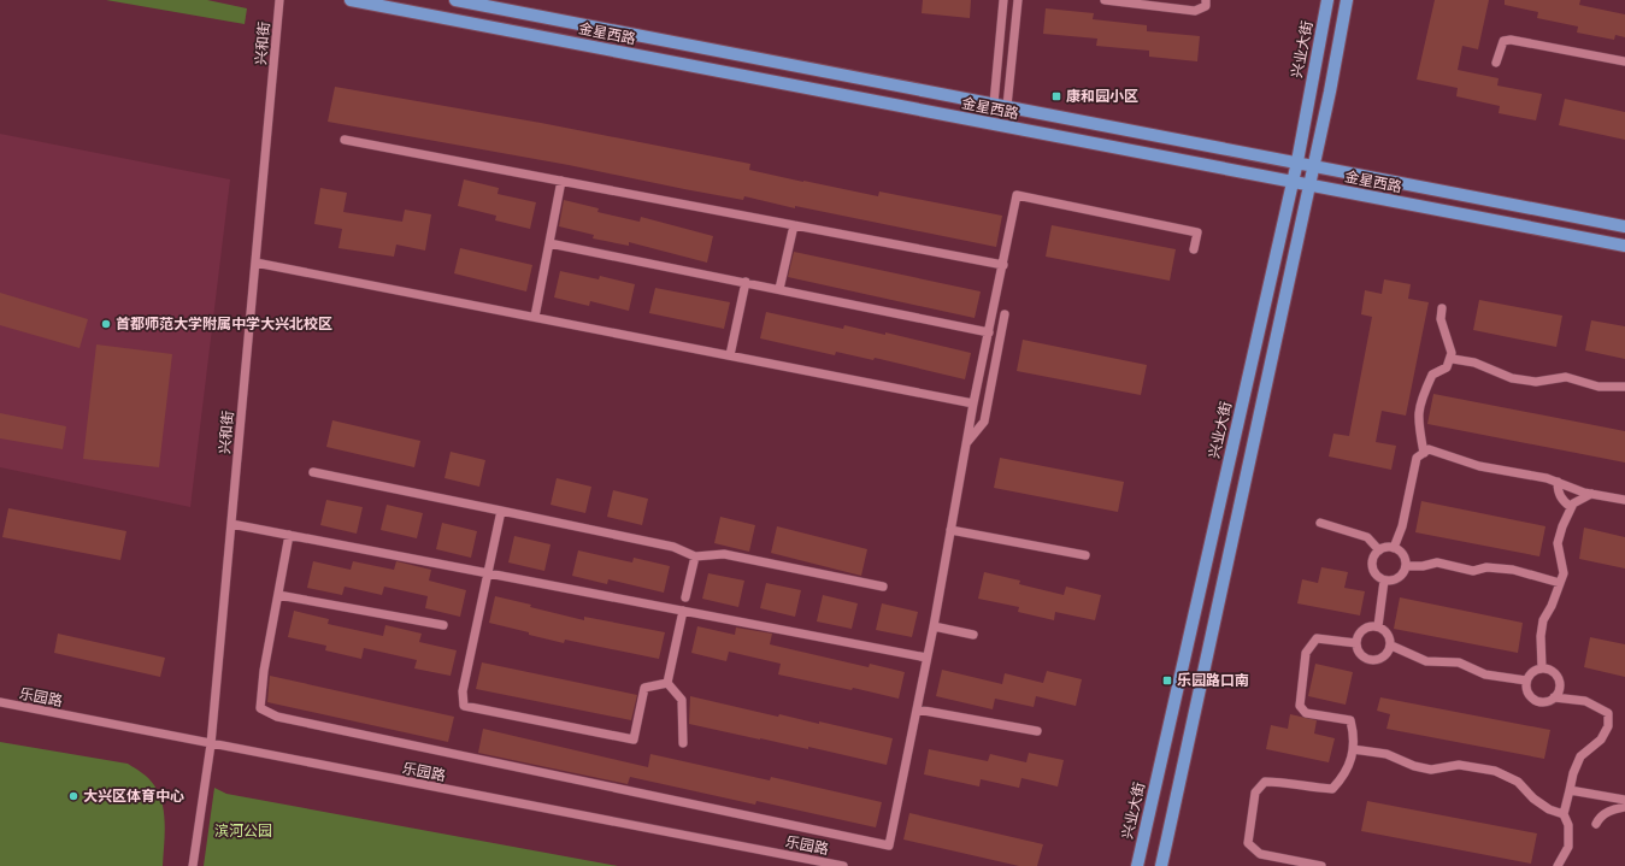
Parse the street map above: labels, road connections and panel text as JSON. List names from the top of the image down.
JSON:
{
  "streets": {
    "main road": ["金星西路", "兴业大街"],
    "street": ["兴和街", "乐园路"]
  },
  "crossings": [
    ["金星西路", "兴业大街"],
    ["兴和街", "乐园路"]
  ],
  "parks": ["滨河公园"],
  "places": {
    "transit": ["康和园小区", "乐园路口南"],
    "other": ["首都师范大学附属中学大兴北校区", "大兴区体育中心"]
  }
}
